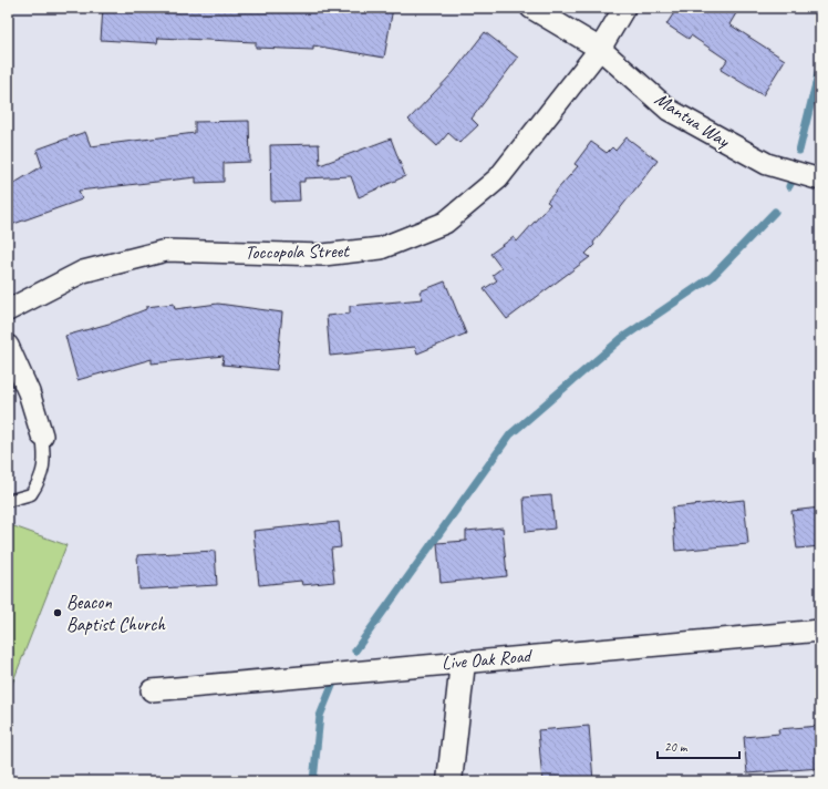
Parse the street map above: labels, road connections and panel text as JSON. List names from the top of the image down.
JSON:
{
  "streets": {
    "street": ["Mantua Way", "Toccopola Street", "Live Oak Road"]
  },
  "crossings": [
    ["Mantua Way", "Toccopola Street"]
  ],
  "places": ["Beacon Baptist Church"],
  "scale_bar": "20 m"
}
